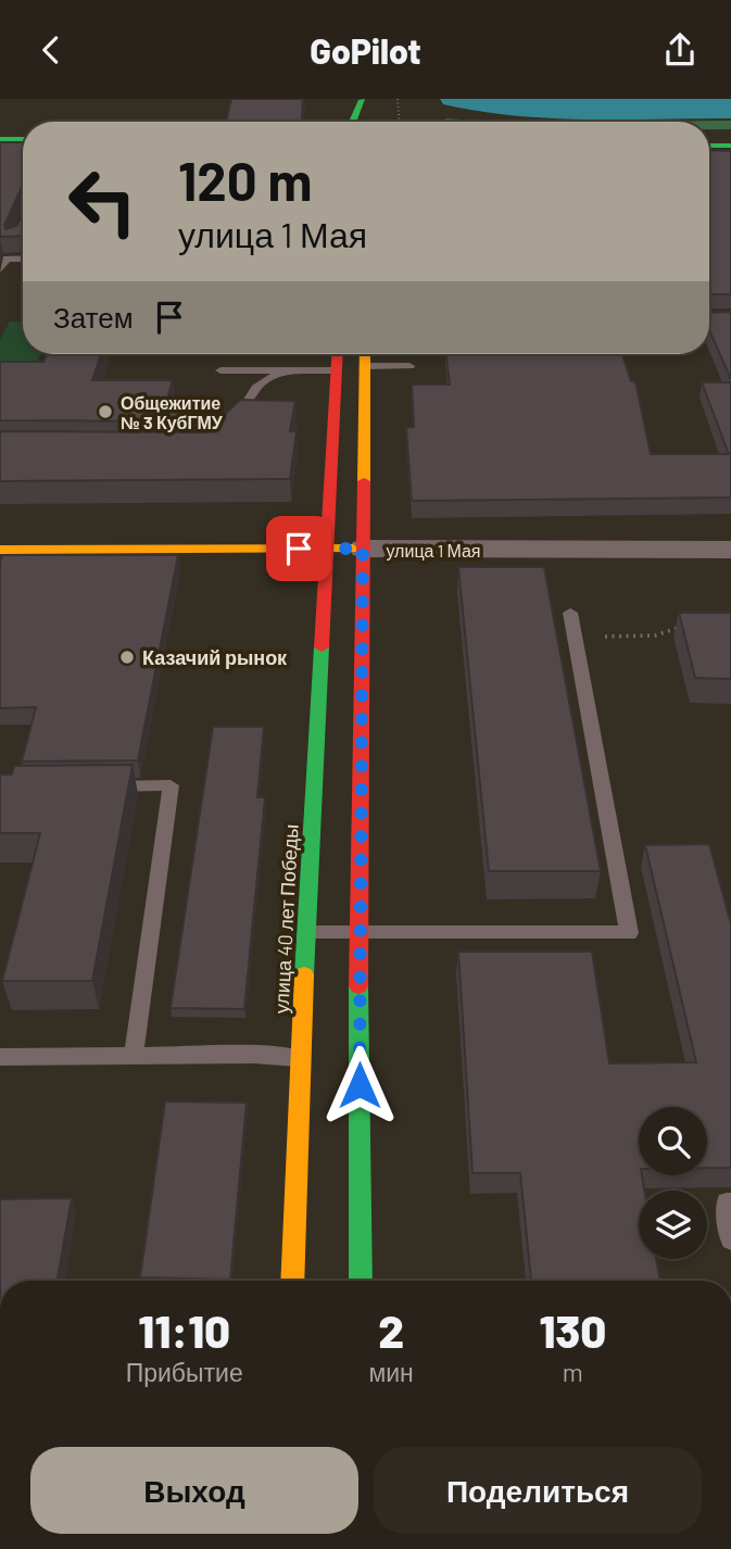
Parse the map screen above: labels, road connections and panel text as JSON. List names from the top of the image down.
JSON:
{
  "streets": {
    "main road": ["улица 1 Мая", "улица 40 лет Победы"]
  },
  "crossings": [
    ["улица 1 Мая", "улица 40 лет Победы"]
  ],
  "places": ["Общежитие № 3 КубГМУ", "Казачий рынок"],
  "page": {
    "header": "GoPilot",
    "turn": ["120 m", "улица 1 Мая"],
    "then": "Затем",
    "eta": [
      "11:10",
      "Прибытие",
      "2",
      "мин",
      "130",
      "m"
    ],
    "buttons": ["Выход", "Поделиться"]
  }
}
